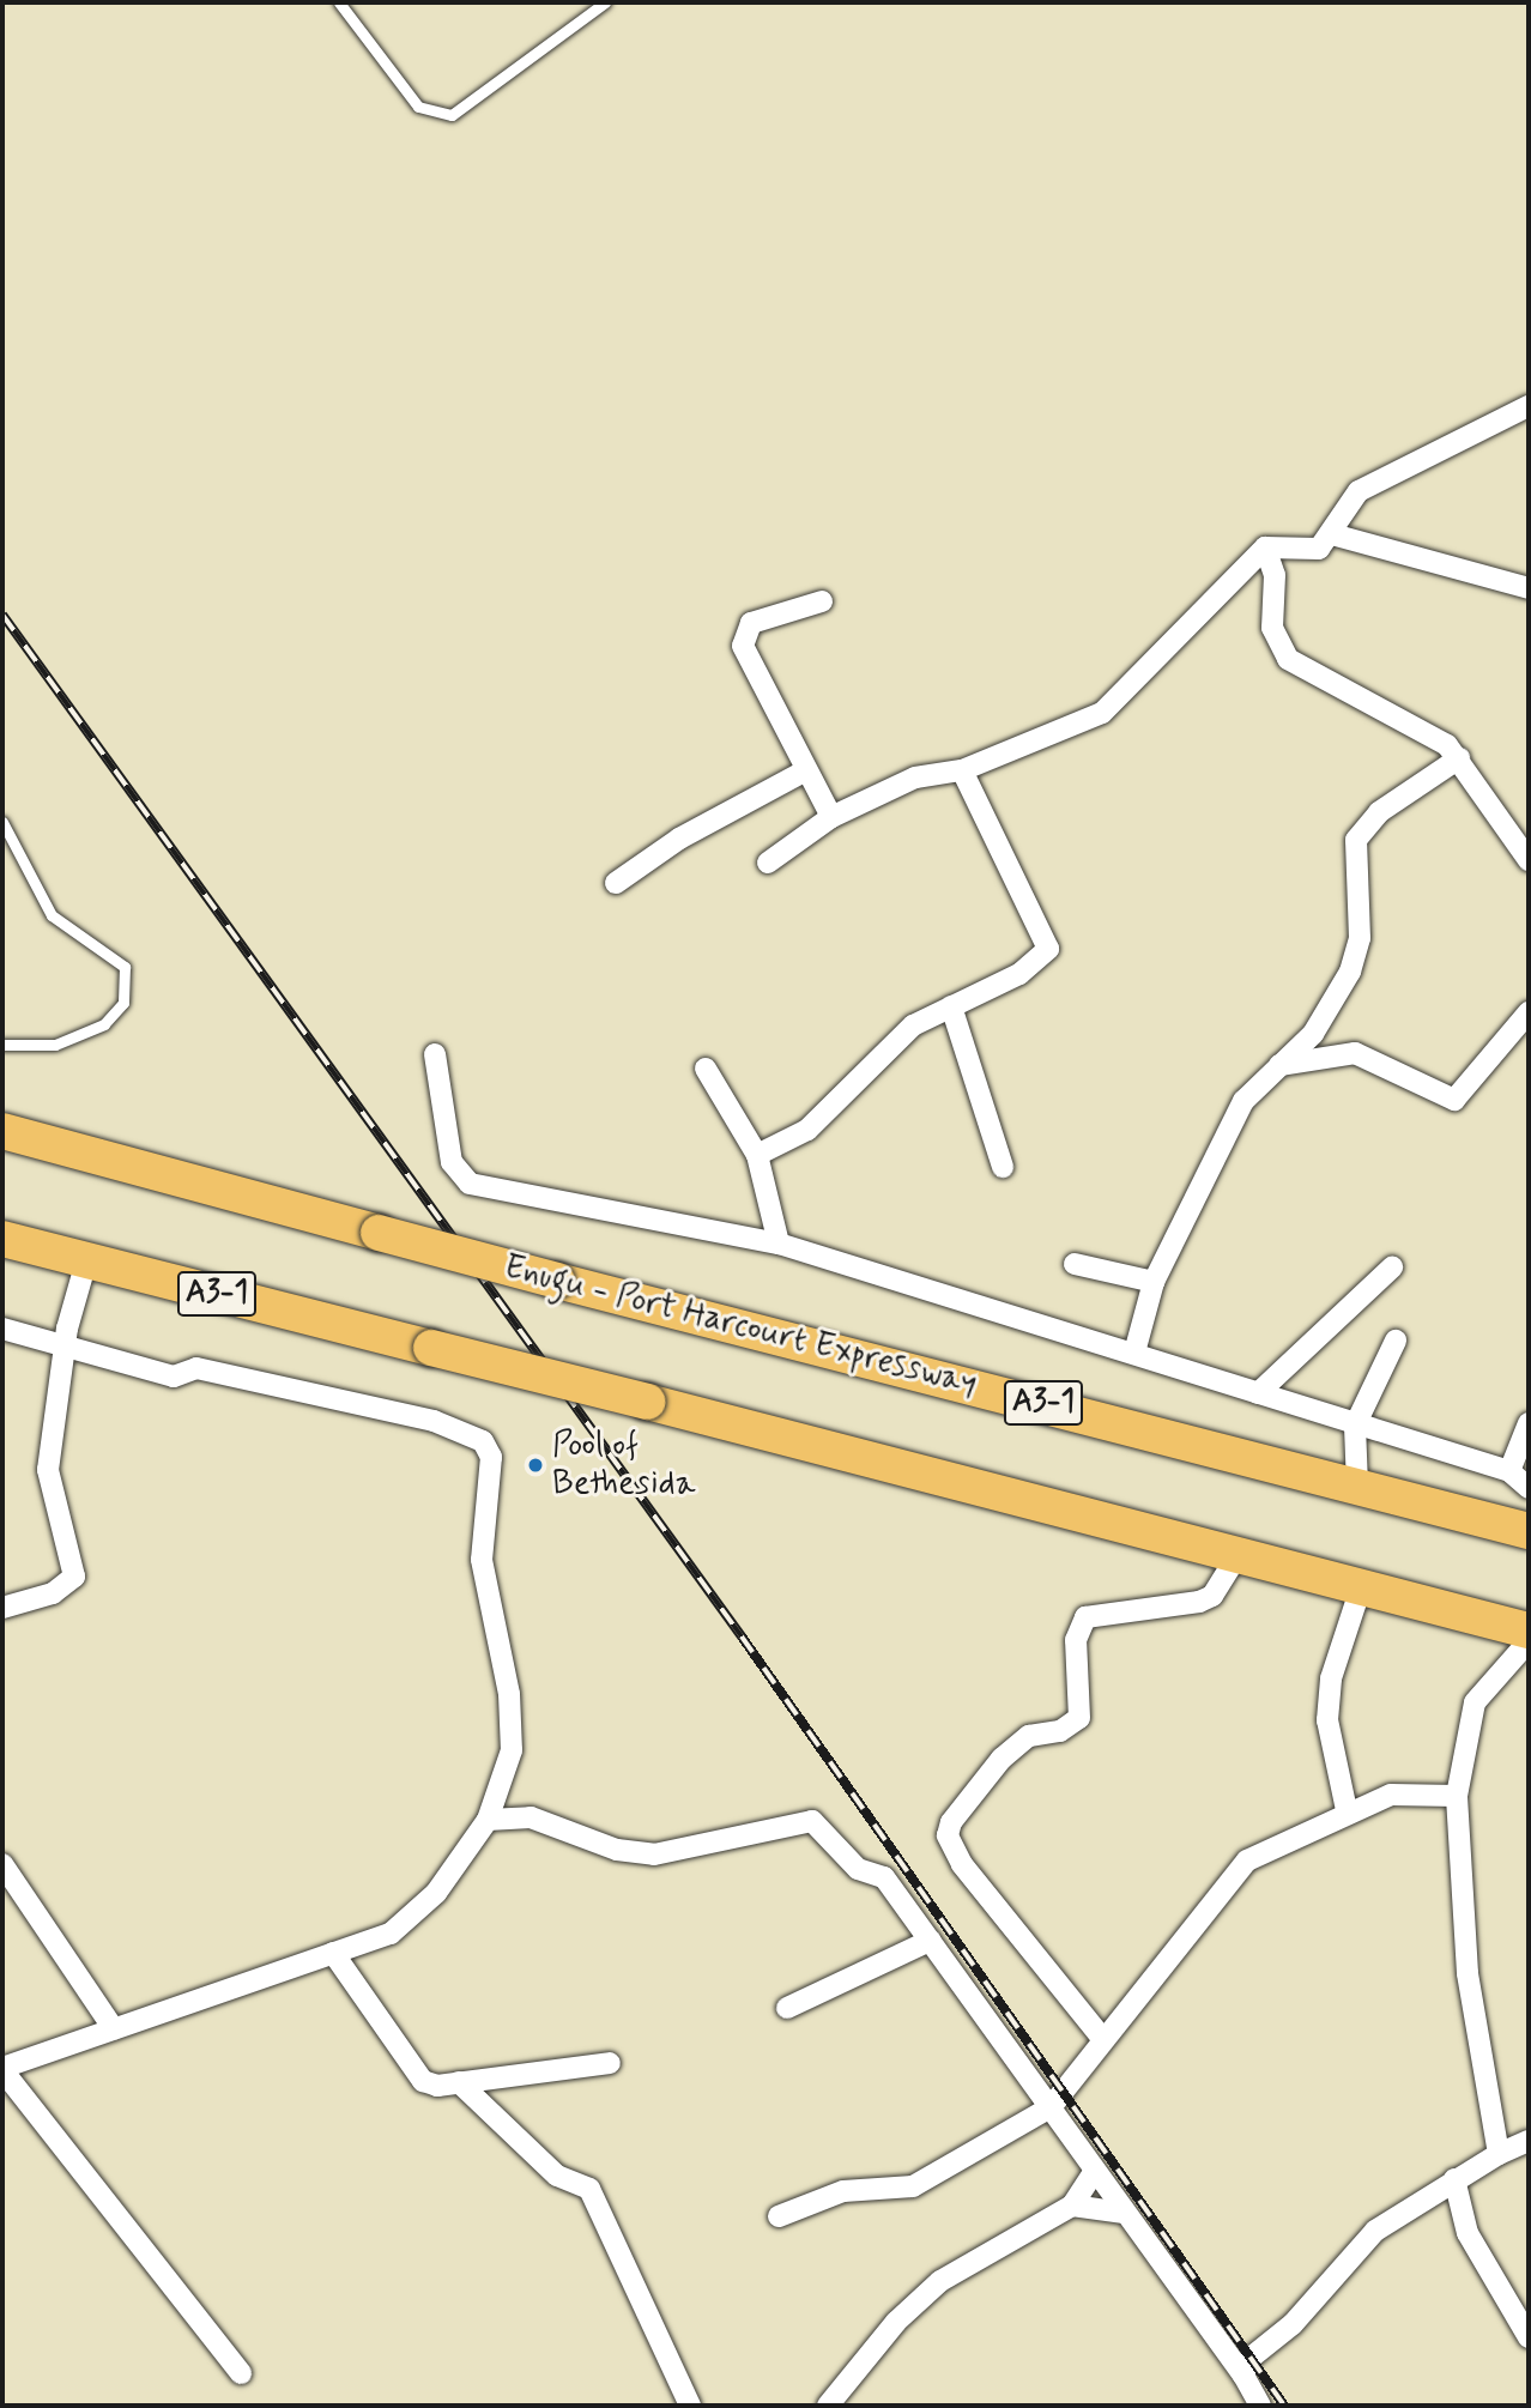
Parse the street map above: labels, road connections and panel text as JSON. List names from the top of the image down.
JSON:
{
  "streets": {
    "highway": ["A3-1", "Enugu - Port Harcourt Expressway"]
  },
  "places": ["Pool of Bethesida"]
}
